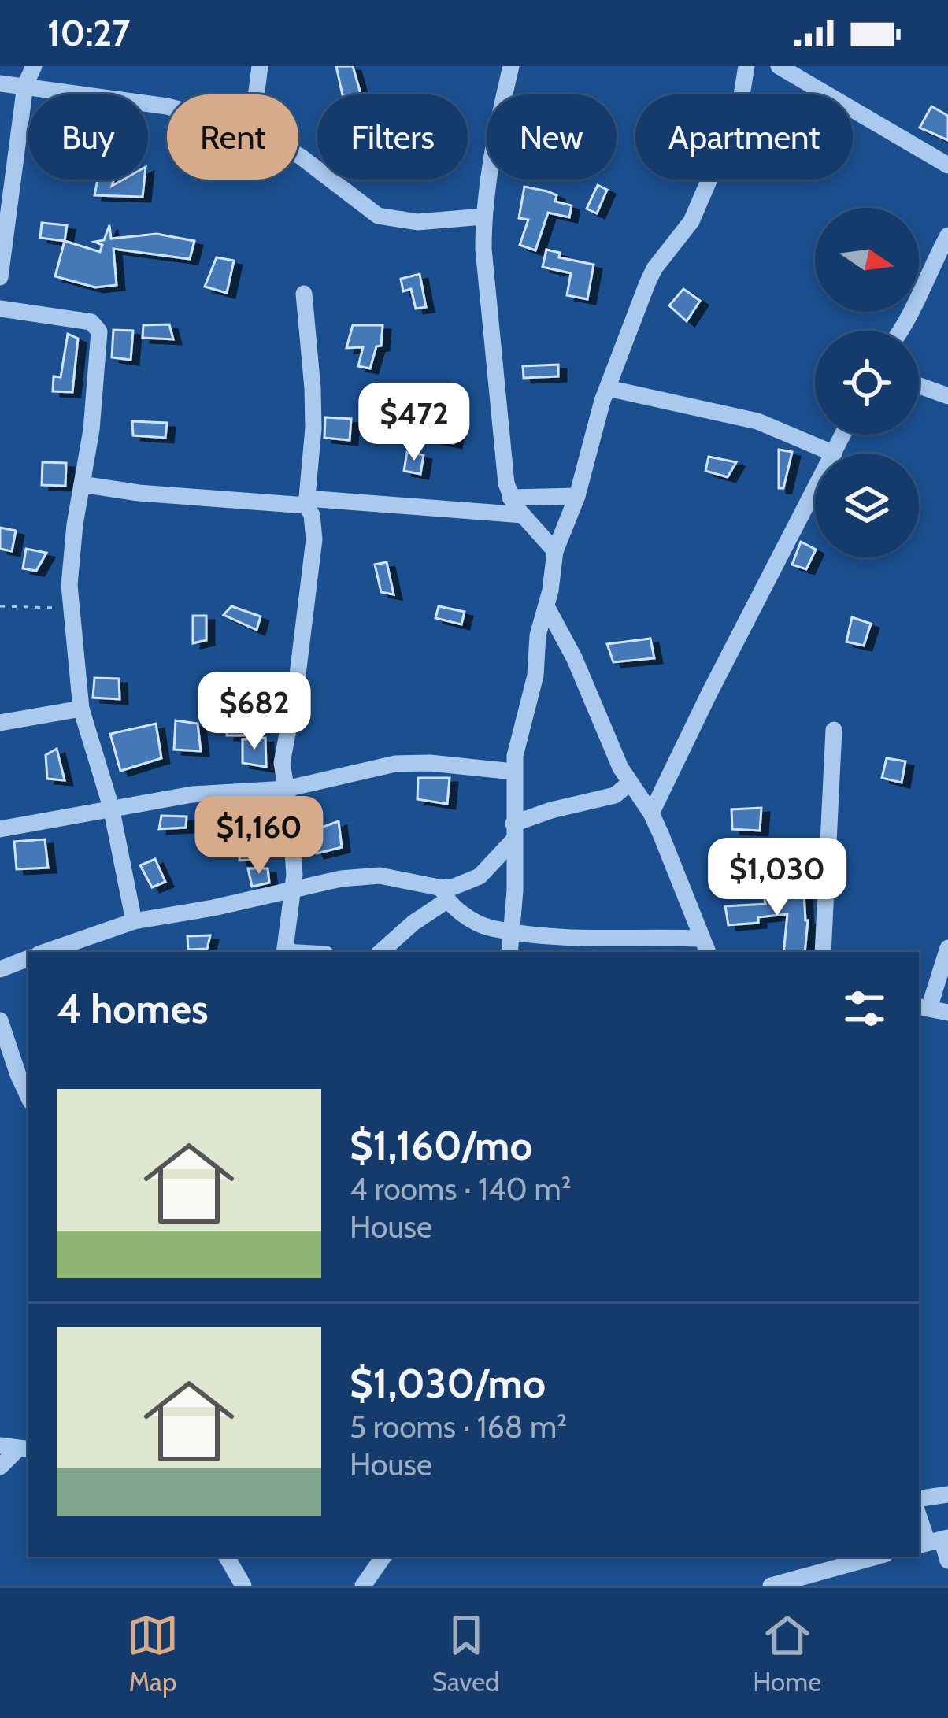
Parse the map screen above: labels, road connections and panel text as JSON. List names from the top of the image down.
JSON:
{
  "north": "right",
  "page": {
    "status": "10:27",
    "chip": [
      "Buy",
      "Rent",
      "Filters",
      "New",
      "Apartment"
    ],
    "price": [
      "$472",
      "$682",
      "$1,160",
      "$1,030"
    ],
    "heading": "4 homes",
    "list": [
      {
        "name": "$1,160/mo",
        "note": "4 rooms · 140 m² · House"
      },
      {
        "name": "$1,030/mo",
        "note": "5 rooms · 168 m² · House"
      }
    ],
    "tabs": ["Map", "Saved", "Home"]
  }
}
